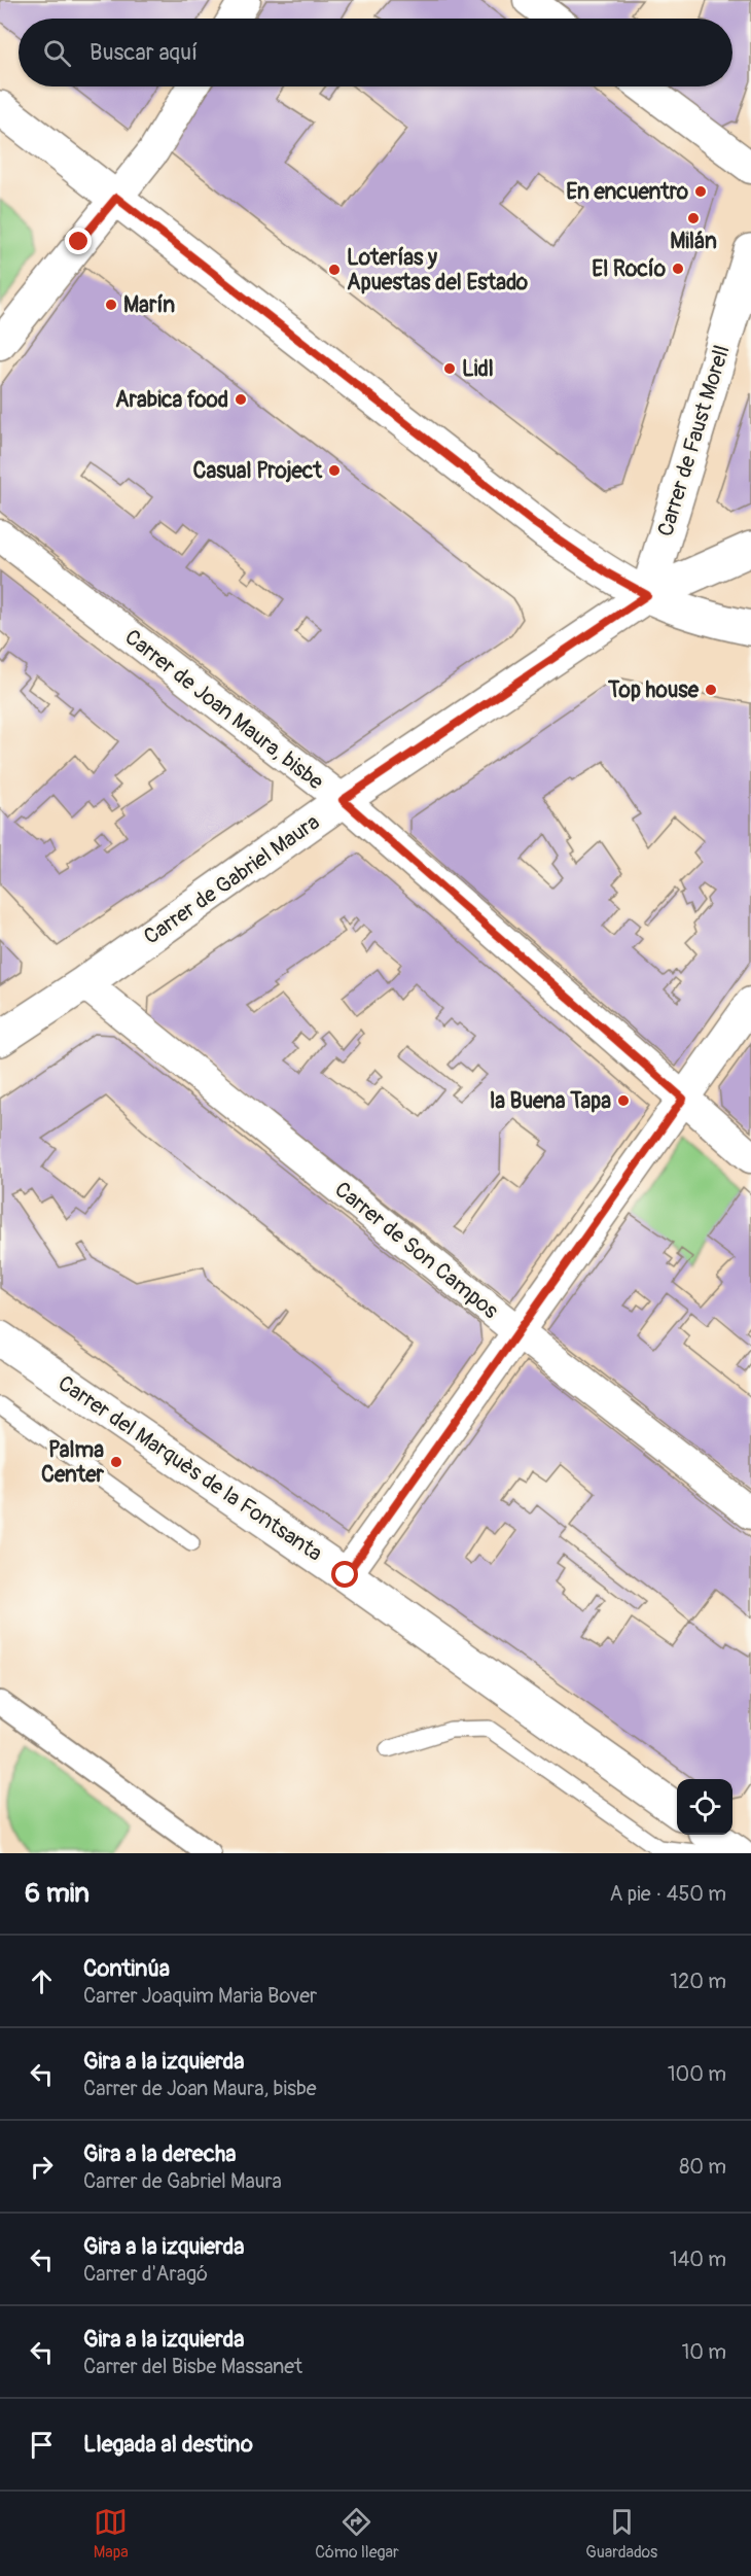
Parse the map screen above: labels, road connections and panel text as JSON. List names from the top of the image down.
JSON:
{
  "streets": {
    "street": [
      "Carrer de Faust Morell",
      "Carrer de Joan Maura, bisbe",
      "Carrer de Gabriel Maura",
      "Carrer de Son Campos",
      "Carrer del Marquès de la Fontsanta"
    ]
  },
  "crossings": [
    ["Carrer de Faust Morell", "Carrer de Gabriel Maura"],
    ["Carrer de Joan Maura, bisbe", "Carrer de Gabriel Maura"],
    ["Carrer de Gabriel Maura", "Carrer de Son Campos"]
  ],
  "places": [
    "En encuentro",
    "Milán",
    "El Rocío",
    "Loterías y Apuestas del Estado",
    "Marín",
    "Lidl",
    "Arabica food",
    "Casual Project",
    "Top house",
    "la Buena Tapa",
    "Palma Center"
  ],
  "page": {
    "search": "Buscar aquí",
    "heading": ["6 min", "A pie · 450 m"],
    "list": [
      ["Continúa", "Carrer Joaquim Maria Bover", "120 m"],
      ["Gira a la izquierda", "Carrer de Joan Maura, bisbe", "100 m"],
      ["Gira a la derecha", "Carrer de Gabriel Maura", "80 m"],
      ["Gira a la izquierda", "Carrer d'Aragó", "140 m"],
      ["Gira a la izquierda", "Carrer del Bisbe Massanet", "10 m"],
      "Llegada al destino"
    ],
    "nav": ["Mapa", "Cómo llegar", "Guardados"]
  }
}
